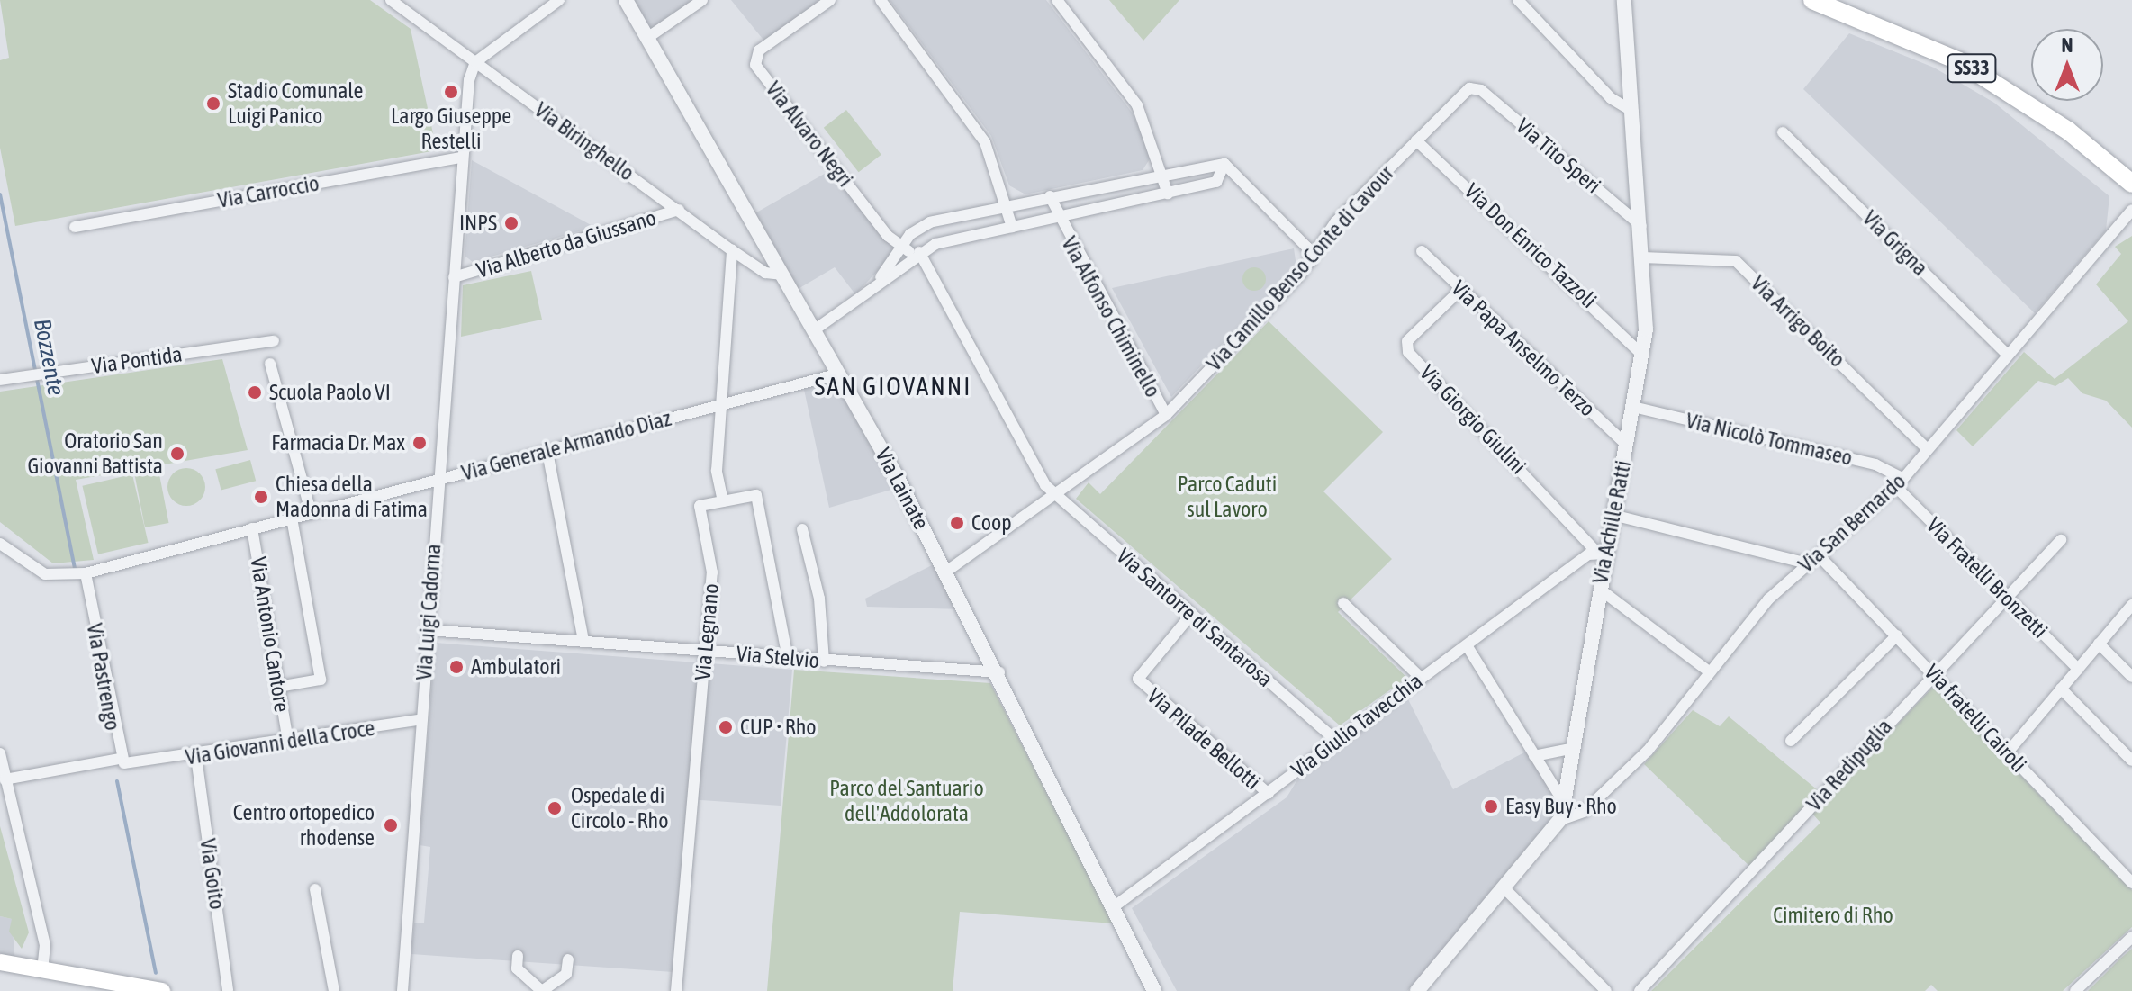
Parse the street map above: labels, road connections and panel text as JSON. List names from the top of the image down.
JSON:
{
  "streets": {
    "main road": ["SS33"],
    "street": [
      "Via Alvaro Negri",
      "Via Biringhello",
      "Via Tito Speri",
      "Via Carroccio",
      "Via Grigna",
      "Via Alberto da Giussano",
      "Via Don Enrico Tazzoli",
      "Via Camillo Benso Conte di Cavour",
      "Via Alfonso Chiminello",
      "Via Arrigo Boito",
      "Via Papa Anselmo Terzo",
      "Via Pontida",
      "Via Giorgio Giulini",
      "Via Nicolò Tommaseo",
      "Via Generale Armando Diaz",
      "Via Lainate",
      "Via Achille Ratti",
      "Via San Bernardo",
      "Via Fratelli Bronzetti",
      "Via Luigi Cadorna",
      "Via Santorre di Santarosa",
      "Via Legnano",
      "Via Antonio Cantore",
      "Via Stelvio",
      "Via Pastrengo",
      "Via fratelli Cairoli",
      "Via Giulio Tavecchia",
      "Via Pilade Bellotti",
      "Via Giovanni della Croce",
      "Via Redipuglia",
      "Via Goito"
    ]
  },
  "crossings": [
    ["Via Biringhello", "Via Alberto da Giussano"],
    ["Via Biringhello", "Via Lainate"],
    ["Via Biringhello", "Via Luigi Cadorna"],
    ["Via Tito Speri", "Via Camillo Benso Conte di Cavour"],
    ["Via Tito Speri", "Via Achille Ratti"],
    ["Via Carroccio", "Via Luigi Cadorna"],
    ["Via Grigna", "Via San Bernardo"],
    ["Via Alberto da Giussano", "Via Luigi Cadorna"],
    ["Via Don Enrico Tazzoli", "Via Camillo Benso Conte di Cavour"],
    ["Via Don Enrico Tazzoli", "Via Achille Ratti"],
    ["Via Camillo Benso Conte di Cavour", "Via Alfonso Chiminello"],
    ["Via Camillo Benso Conte di Cavour", "Via Lainate"],
    ["Via Camillo Benso Conte di Cavour", "Via Santorre di Santarosa"],
    ["Via Arrigo Boito", "Via Achille Ratti"],
    ["Via Arrigo Boito", "Via San Bernardo"],
    ["Via Papa Anselmo Terzo", "Via Giorgio Giulini"],
    ["Via Papa Anselmo Terzo", "Via Achille Ratti"],
    ["Via Giorgio Giulini", "Via Achille Ratti"],
    ["Via Giorgio Giulini", "Via Giulio Tavecchia"],
    ["Via Nicolò Tommaseo", "Via Achille Ratti"],
    ["Via Nicolò Tommaseo", "Via San Bernardo"],
    ["Via Nicolò Tommaseo", "Via Fratelli Bronzetti"],
    ["Via Generale Armando Diaz", "Via Lainate"],
    ["Via Generale Armando Diaz", "Via Luigi Cadorna"],
    ["Via Generale Armando Diaz", "Via Antonio Cantore"],
    ["Via Generale Armando Diaz", "Via Pastrengo"],
    ["Via Lainate", "Via Stelvio"],
    ["Via Lainate", "Via Giulio Tavecchia"],
    ["Via Achille Ratti", "Via San Bernardo"],
    ["Via Achille Ratti", "Via Giulio Tavecchia"],
    ["Via San Bernardo", "Via Fratelli Bronzetti"],
    ["Via San Bernardo", "Via fratelli Cairoli"],
    ["Via Fratelli Bronzetti", "Via Redipuglia"],
    ["Via Luigi Cadorna", "Via Stelvio"],
    ["Via Luigi Cadorna", "Via Giovanni della Croce"],
    ["Via Santorre di Santarosa", "Via Giulio Tavecchia"],
    ["Via Santorre di Santarosa", "Via Pilade Bellotti"],
    ["Via Legnano", "Via Stelvio"],
    ["Via Antonio Cantore", "Via Giovanni della Croce"],
    ["Via Pastrengo", "Via Giovanni della Croce"],
    ["Via fratelli Cairoli", "Via Redipuglia"],
    ["Via Giulio Tavecchia", "Via Pilade Bellotti"],
    ["Via Giovanni della Croce", "Via Goito"]
  ],
  "districts": ["SAN GIOVANNI"],
  "water": ["Bozzente"],
  "parks": ["Parco Caduti sul Lavoro", "Parco del Santuario dell'Addolorata", "Cimitero di Rho"],
  "places": [
    "Largo Giuseppe Restelli",
    "Stadio Comunale Luigi Panico",
    "INPS",
    "Scuola Paolo VI",
    "Farmacia Dr. Max",
    "Oratorio San Giovanni Battista",
    "Chiesa della Madonna di Fatima",
    "Coop",
    "Ambulatori",
    "CUP • Rho",
    "Easy Buy • Rho",
    "Ospedale di Circolo - Rho",
    "Centro ortopedico rhodense"
  ],
  "north": "top"
}
